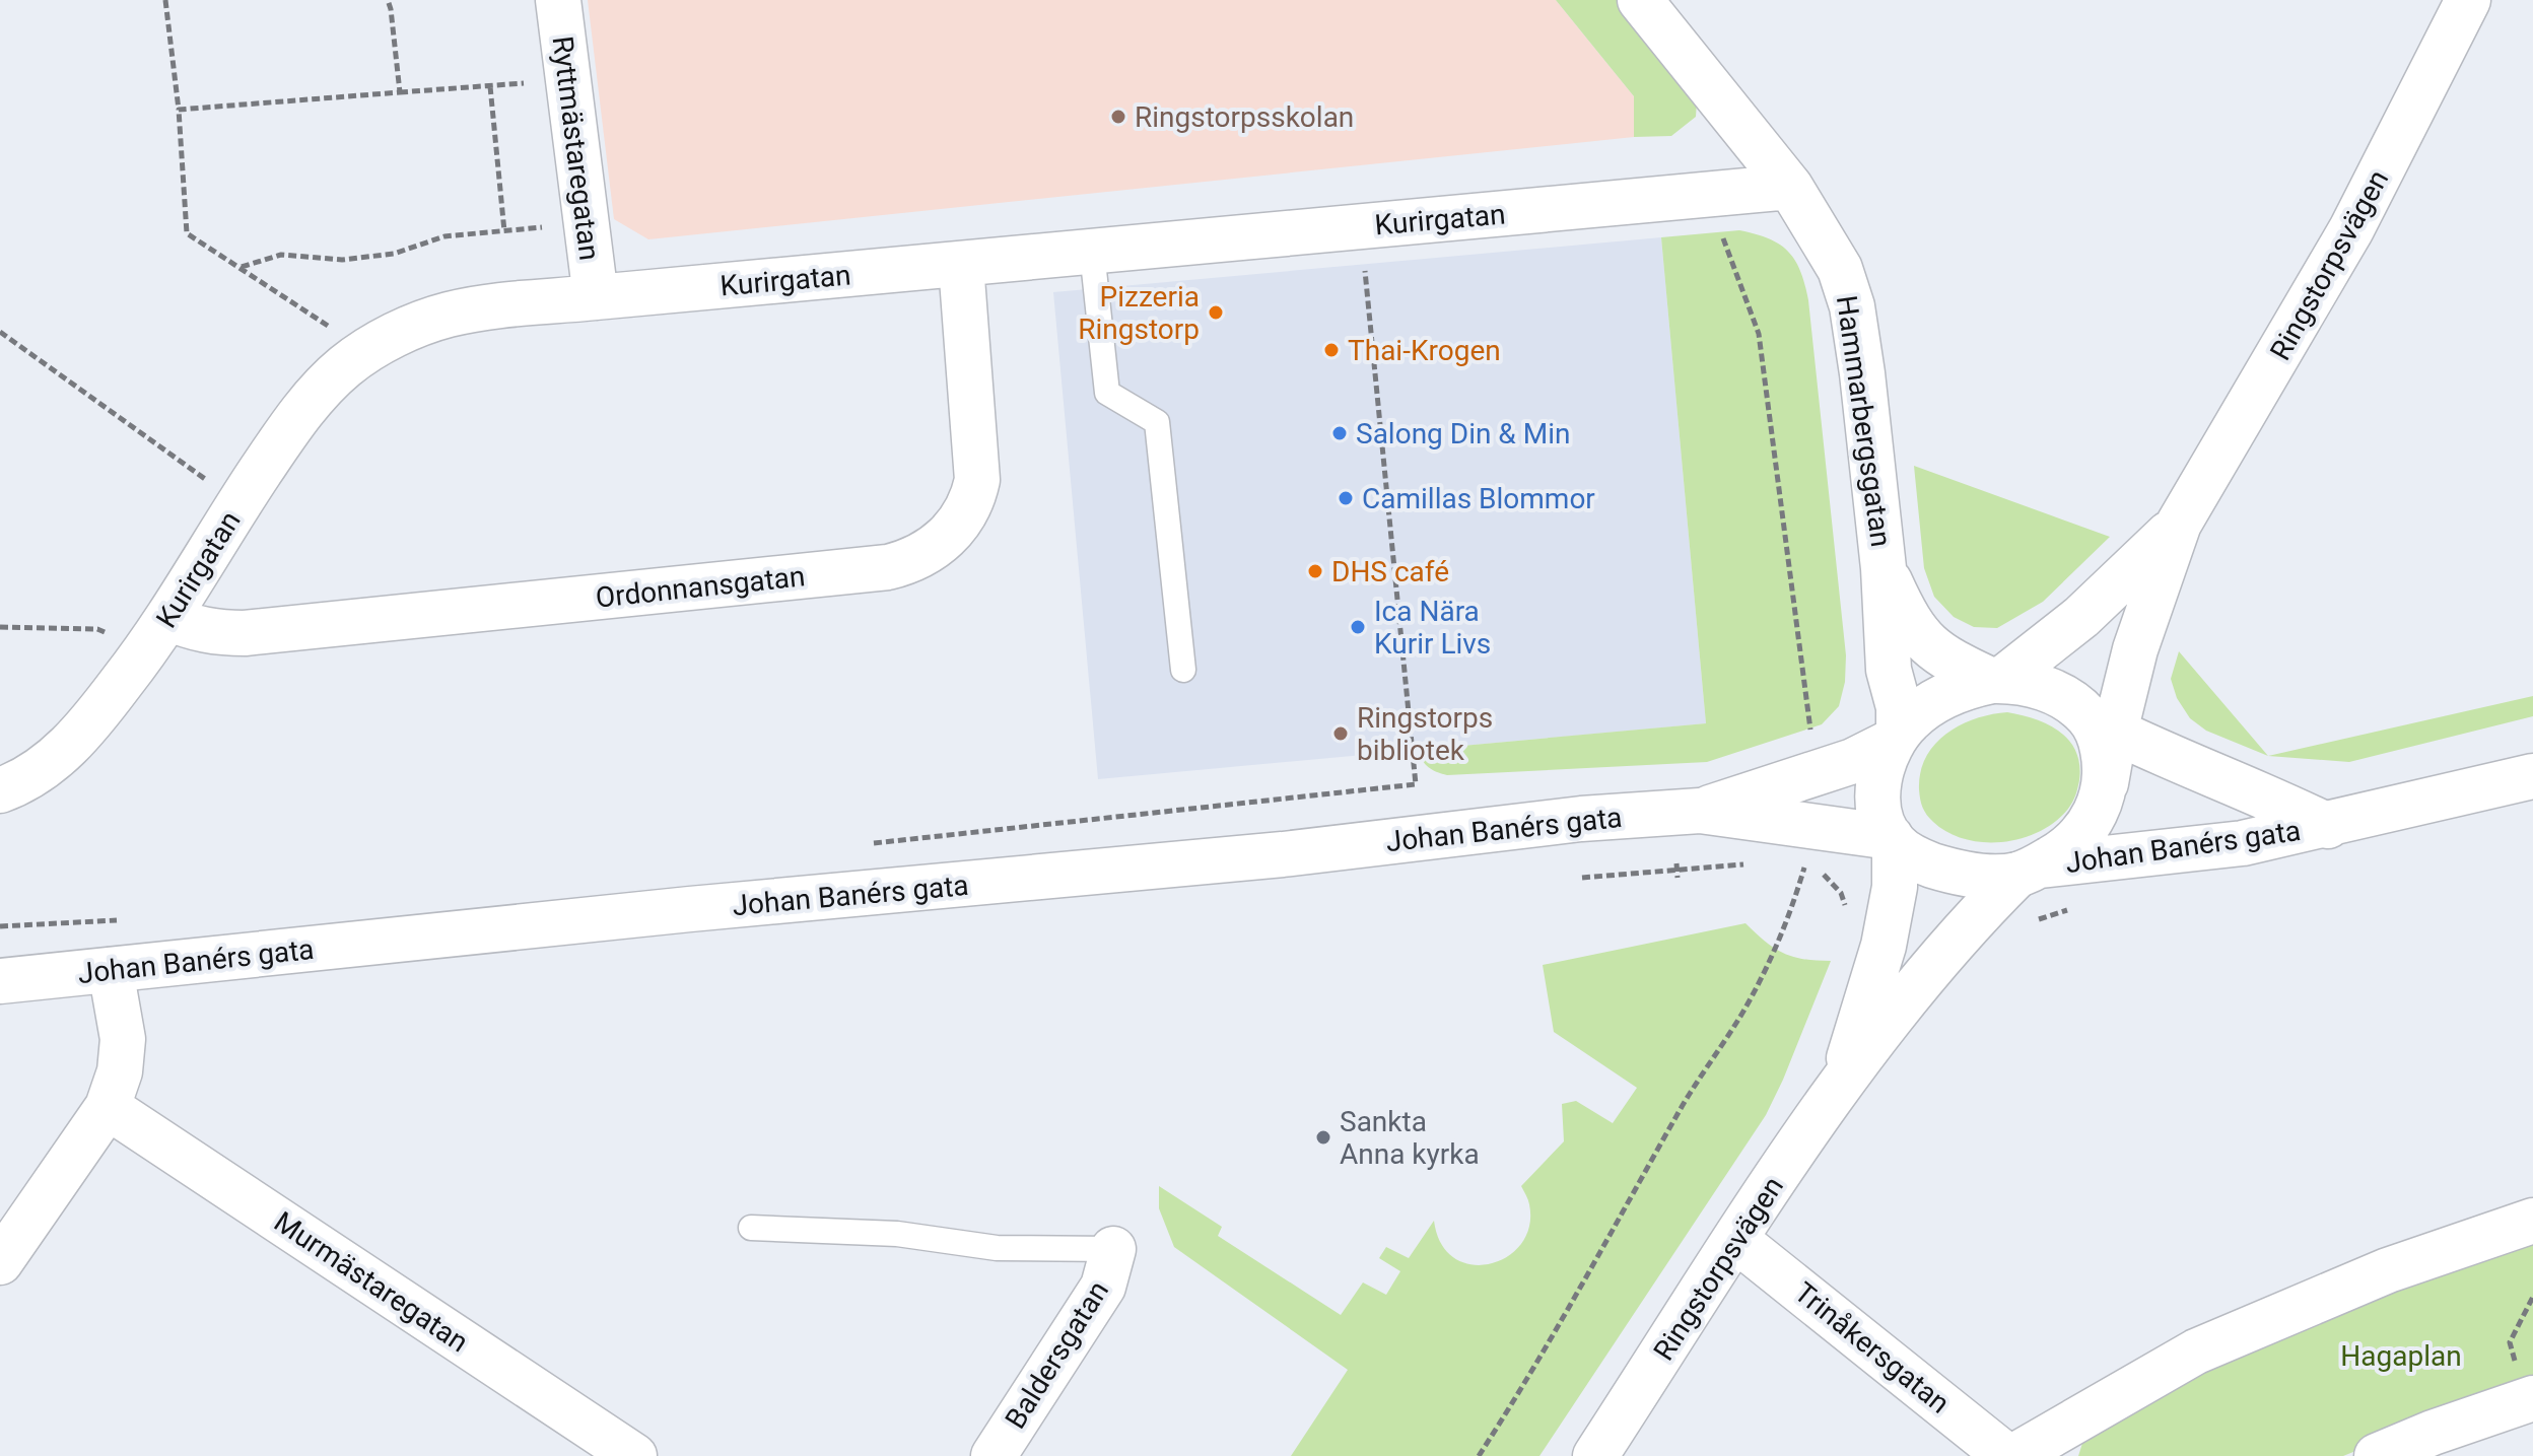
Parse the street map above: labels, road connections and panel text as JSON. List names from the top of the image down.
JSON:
{
  "streets": {
    "street": [
      "Ryttmästaregatan",
      "Kurirgatan",
      "Ringstorpsvägen",
      "Hammarbergsgatan",
      "Ordonnansgatan",
      "Johan Banérs gata",
      "Murmästaregatan",
      "Trinåkersgatan",
      "Baldersgatan"
    ]
  },
  "crossings": [
    ["Ryttmästaregatan", "Kurirgatan"],
    ["Kurirgatan", "Hammarbergsgatan"],
    ["Kurirgatan", "Ordonnansgatan"],
    ["Ringstorpsvägen", "Hammarbergsgatan"],
    ["Ringstorpsvägen", "Johan Banérs gata"],
    ["Ringstorpsvägen", "Trinåkersgatan"],
    ["Hammarbergsgatan", "Johan Banérs gata"]
  ],
  "parks": ["Hagaplan"],
  "places": [
    "Ringstorpsskolan",
    "Pizzeria Ringstorp",
    "Thai-Krogen",
    "Salong Din & Min",
    "Camillas Blommor",
    "DHS café",
    "Ica Nära Kurir Livs",
    "Ringstorps bibliotek",
    "Sankta Anna kyrka"
  ]
}
